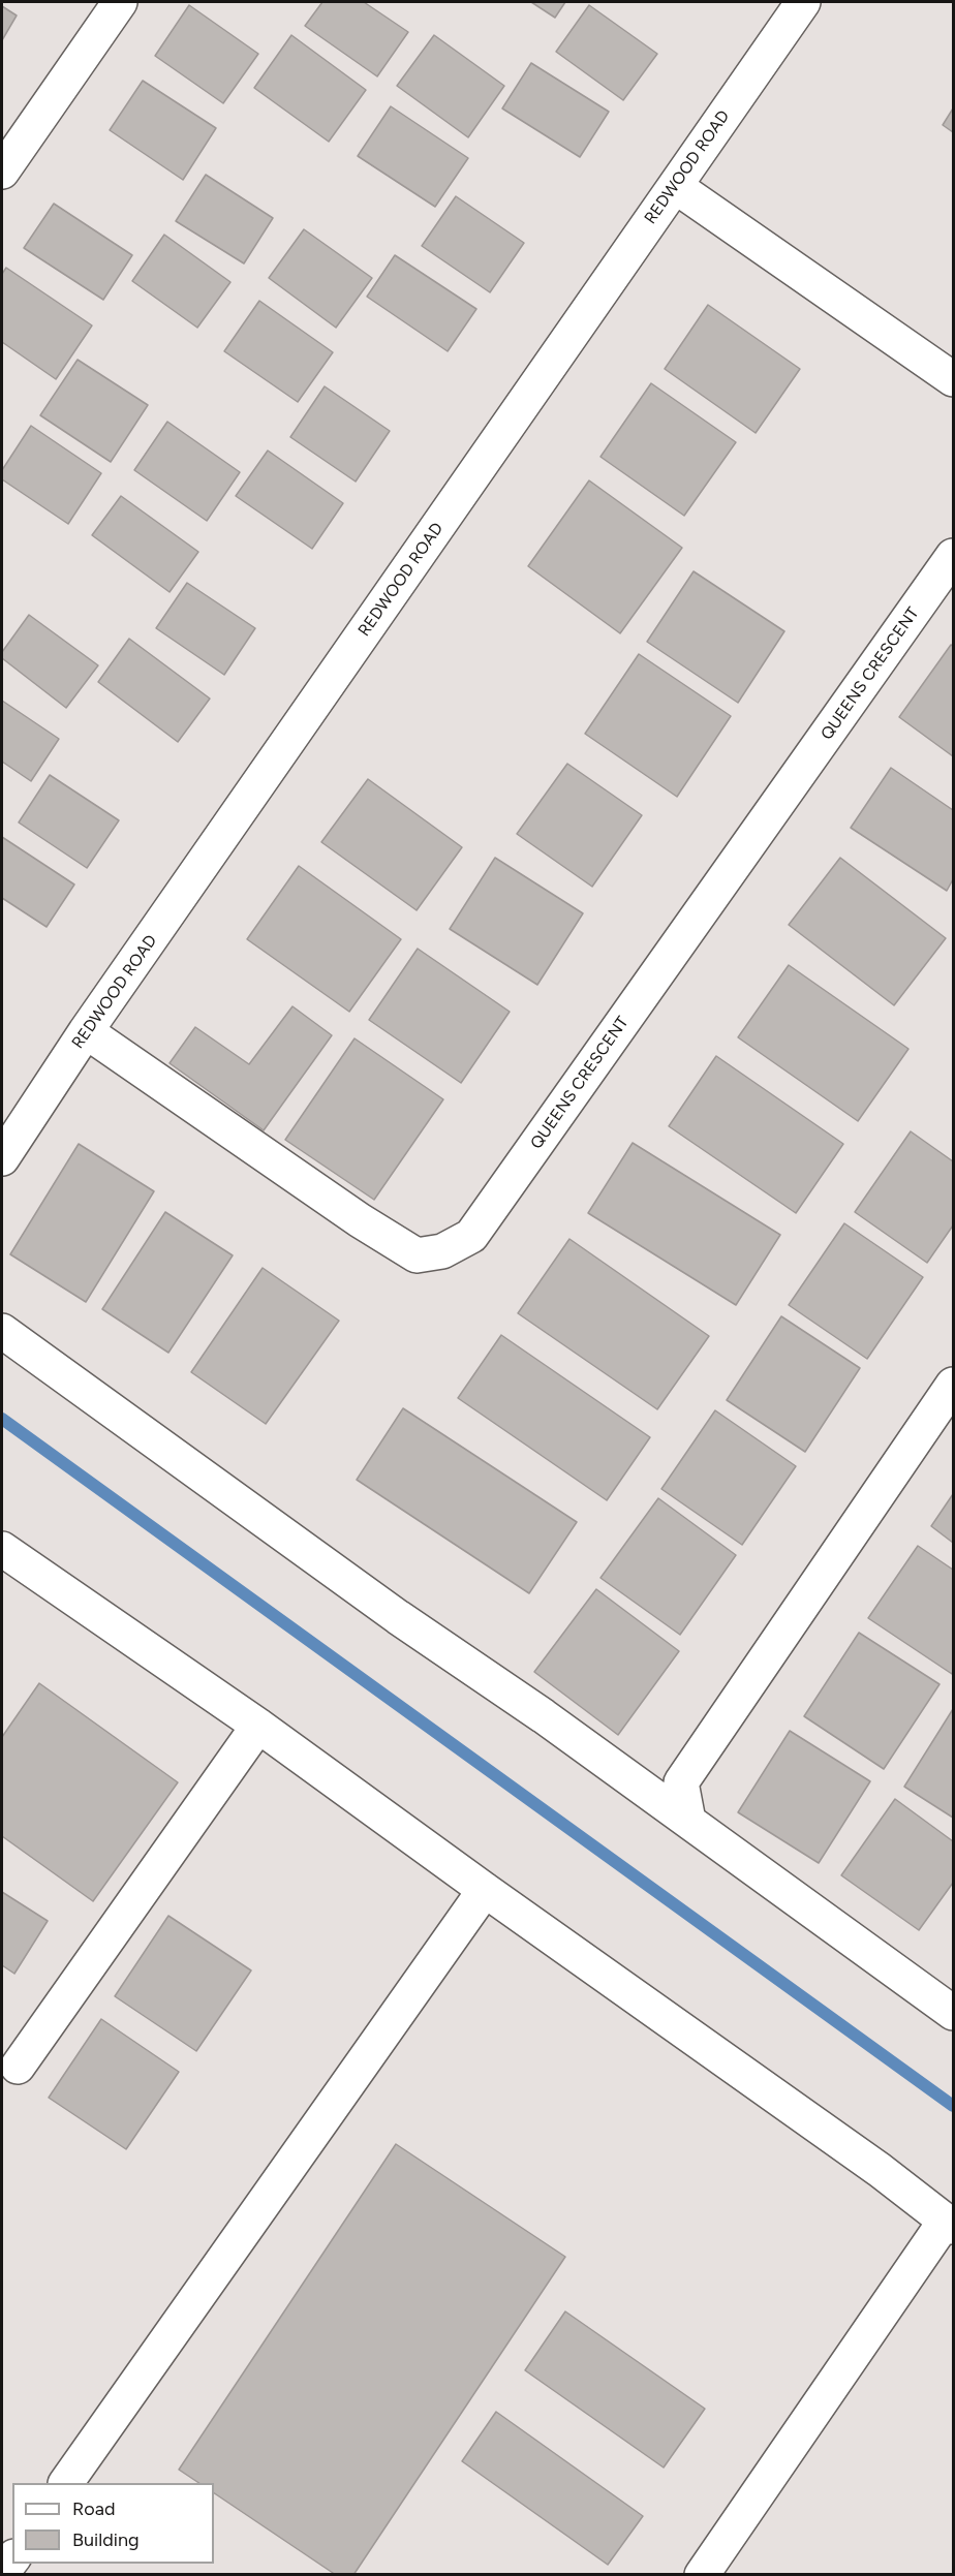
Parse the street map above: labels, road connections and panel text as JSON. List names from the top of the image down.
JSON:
{
  "streets": {
    "street": ["REDWOOD ROAD", "QUEENS CRESCENT"]
  },
  "crossings": [
    ["REDWOOD ROAD", "QUEENS CRESCENT"]
  ],
  "legend": ["Road", "Building"]
}
